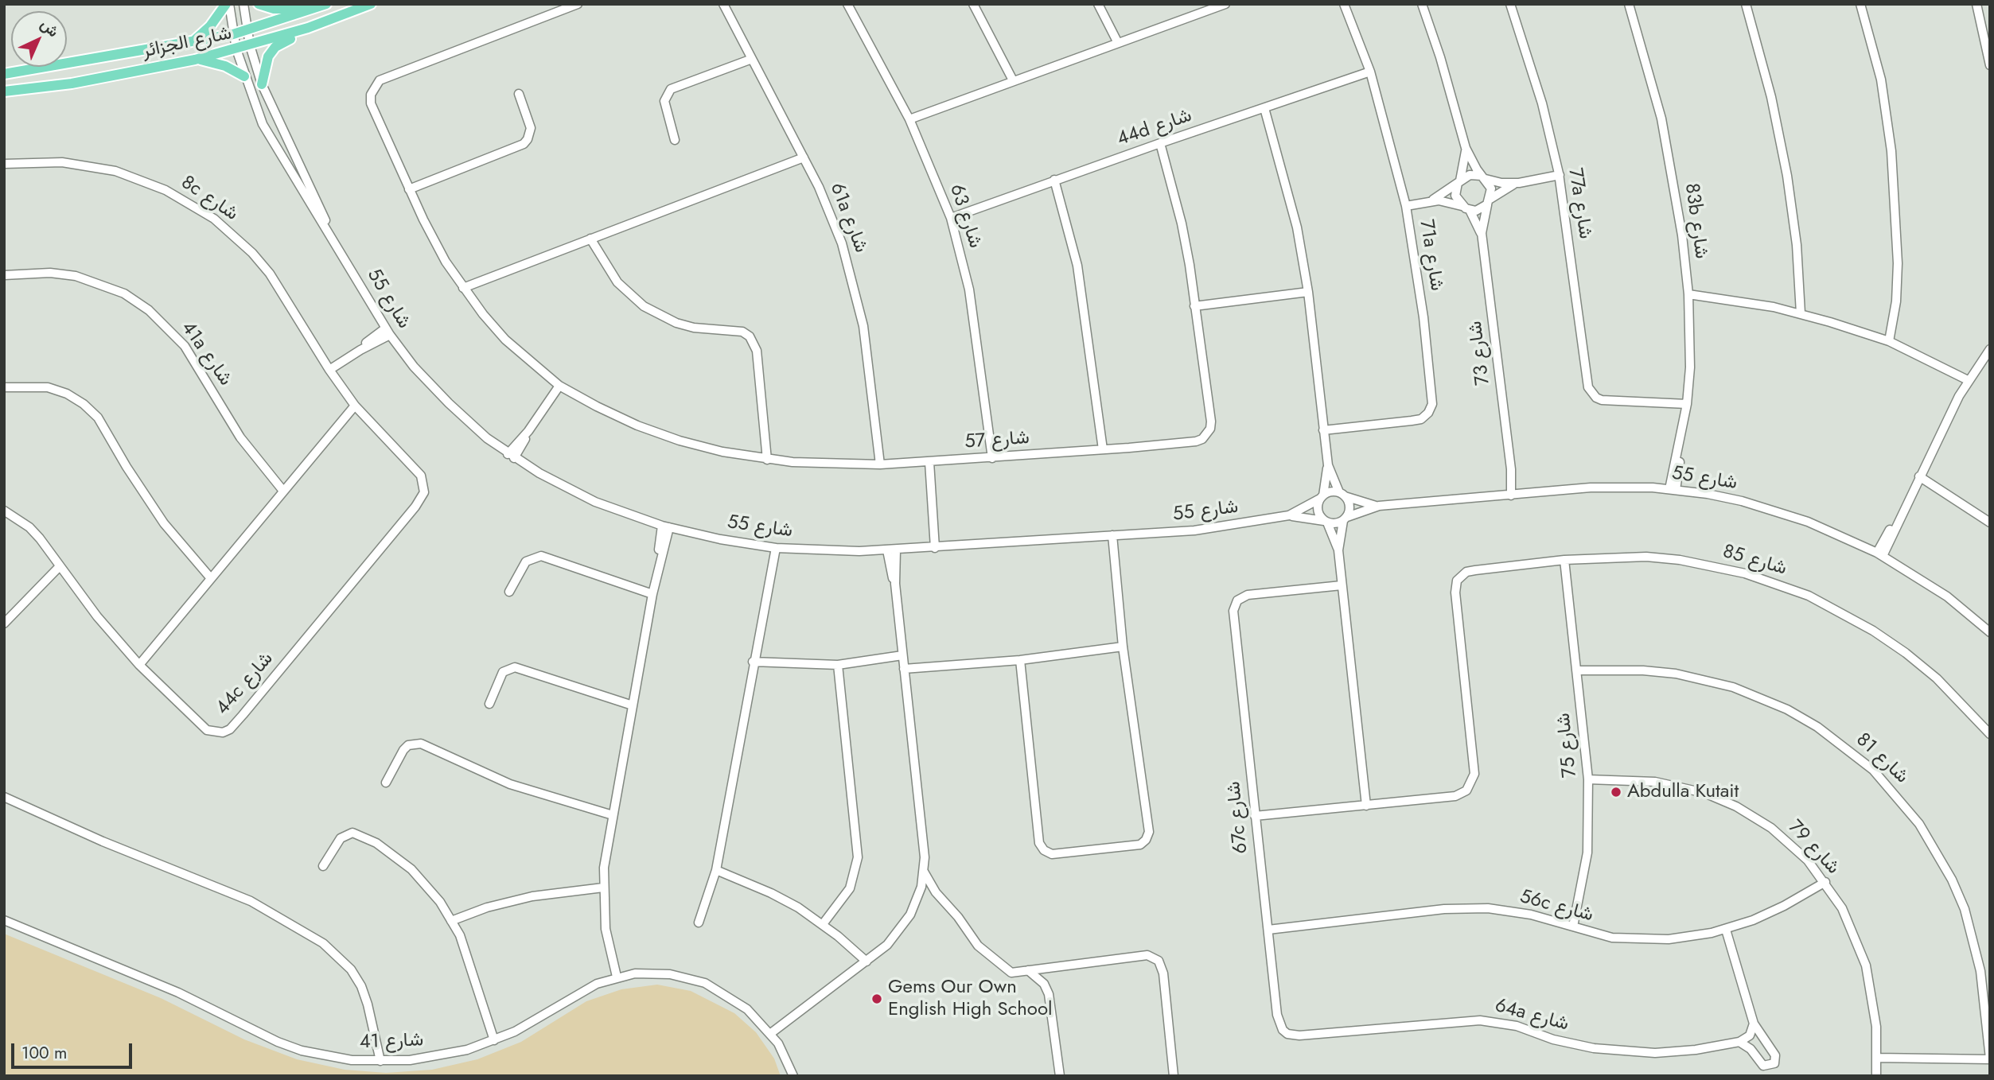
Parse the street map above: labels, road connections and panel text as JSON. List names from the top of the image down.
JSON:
{
  "streets": {
    "main road": ["شارع الجزائر"],
    "street": [
      "44d شارع",
      "8c شارع",
      "77a شارع",
      "شارع 63",
      "61a شارع",
      "83b شارع",
      "71a شارع",
      "شارع 55",
      "شارع 73",
      "41a شارع",
      "شارع 57",
      "شارع 85",
      "44c شارع",
      "شارع 75",
      "شارع 81",
      "67c شارع",
      "شارع 79",
      "56c شارع",
      "64a شارع",
      "شارع 41"
    ]
  },
  "crossings": [
    ["شارع الجزائر", "شارع 55"],
    ["44d شارع", "شارع 63"],
    ["44d شارع", "71a شارع"],
    ["8c شارع", "44c شارع"],
    ["77a شارع", "83b شارع"],
    ["شارع 63", "شارع 57"],
    ["61a شارع", "شارع 57"],
    ["83b شارع", "شارع 55"],
    ["شارع 55", "شارع 73"],
    ["شارع 85", "شارع 75"],
    ["شارع 75", "شارع 81"],
    ["شارع 75", "شارع 79"],
    ["شارع 75", "56c شارع"],
    ["67c شارع", "56c شارع"],
    ["67c شارع", "64a شارع"],
    ["شارع 79", "56c شارع"]
  ],
  "places": ["Abdulla Kutait", "Gems Our Own English High School"],
  "scale_bar": "100 m",
  "north": "top right"
}
